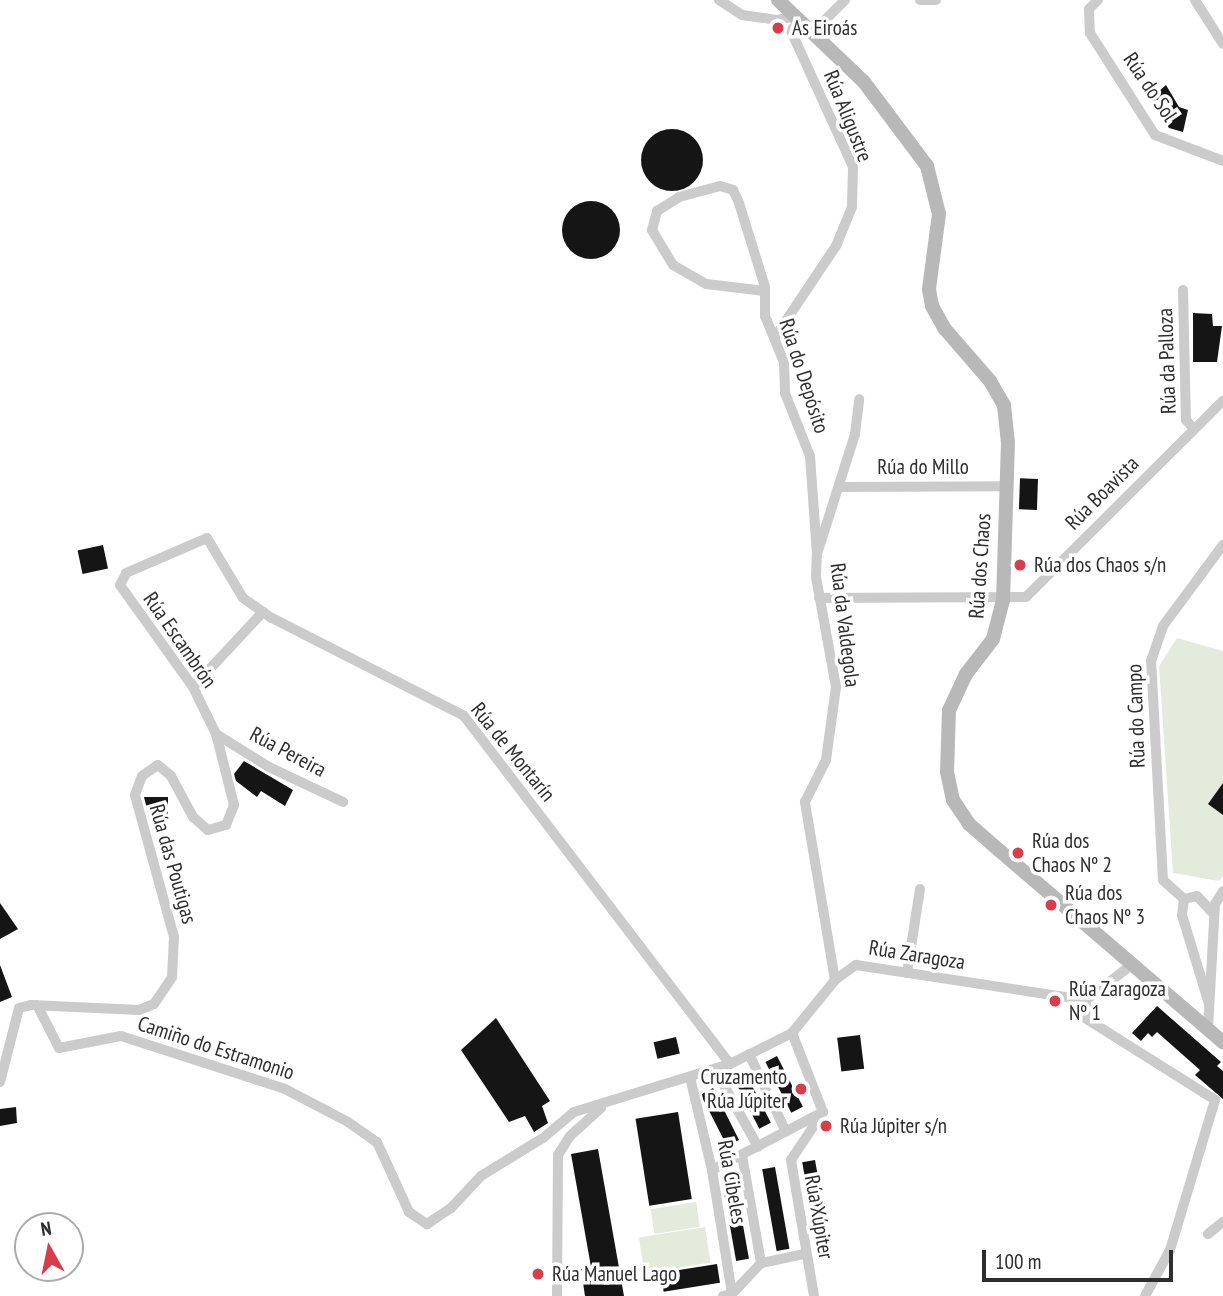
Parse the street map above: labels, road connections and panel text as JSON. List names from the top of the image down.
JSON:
{
  "streets": {
    "street": [
      "Rúa do Sol",
      "Rúa Aligustre",
      "Rúa da Palloza",
      "Rúa do Depósito",
      "Rúa do Millo",
      "Rúa Boavista",
      "Rúa dos Chaos",
      "Rúa da Valdegola",
      "Rúa Escambrón",
      "Rúa do Campo",
      "Rúa Pereira",
      "Rúa de Montarín",
      "Rúa das Poutigas",
      "Rúa Zaragoza",
      "Camiño do Estramonio",
      "Rúa Cibeles",
      "Rúa Xúpiter"
    ]
  },
  "crossings": [
    ["Rúa Aligustre", "Rúa do Depósito"],
    ["Rúa Aligustre", "Rúa dos Chaos"],
    ["Rúa da Palloza", "Rúa Boavista"],
    ["Rúa do Depósito", "Rúa da Valdegola"],
    ["Rúa do Millo", "Rúa dos Chaos"],
    ["Rúa do Millo", "Rúa da Valdegola"],
    ["Rúa Boavista", "Rúa dos Chaos"],
    ["Rúa da Valdegola", "Rúa Zaragoza"],
    ["Rúa Escambrón", "Rúa Pereira"],
    ["Rúa Escambrón", "Rúa de Montarín"],
    ["Rúa Escambrón", "Rúa das Poutigas"],
    ["Rúa Pereira", "Rúa das Poutigas"],
    ["Rúa de Montarín", "Rúa Zaragoza"],
    ["Rúa das Poutigas", "Camiño do Estramonio"],
    ["Rúa Zaragoza", "Camiño do Estramonio"],
    ["Rúa Zaragoza", "Rúa Cibeles"]
  ],
  "places": [
    "As Eiroás",
    "Rúa dos Chaos s/n",
    "Rúa dos Chaos Nº 2",
    "Rúa dos Chaos Nº 3",
    "Rúa Zaragoza Nº 1",
    "Cruzamento Rúa Júpiter",
    "Rúa Júpiter s/n",
    "Rúa Manuel Lago"
  ],
  "scale_bar": "100 m",
  "north": "top"
}
